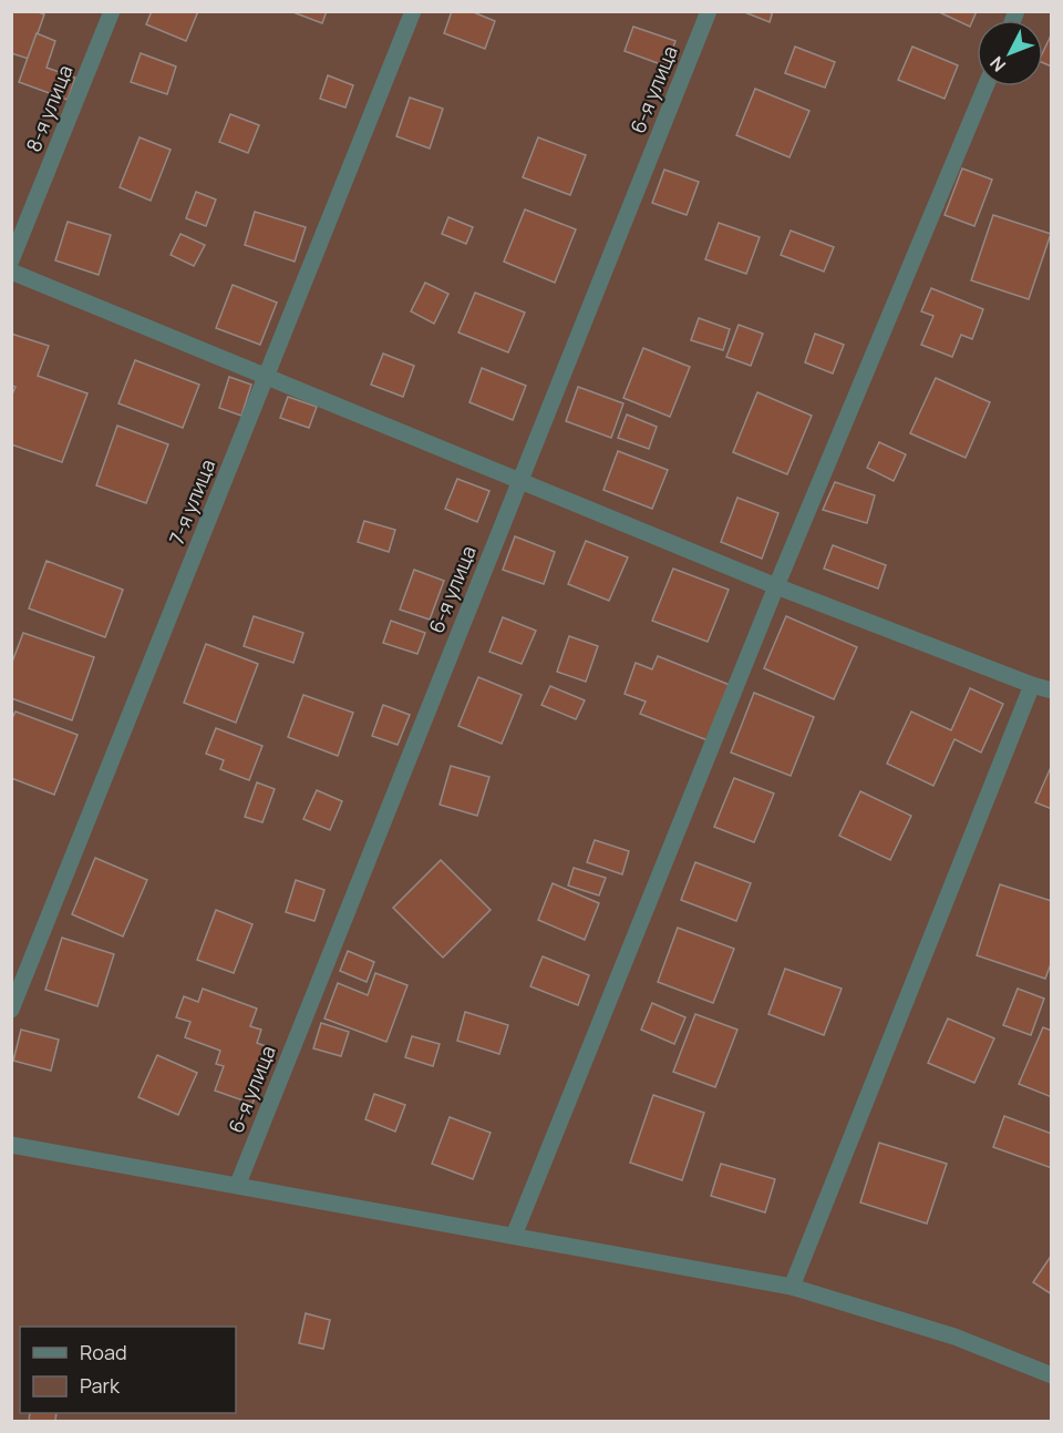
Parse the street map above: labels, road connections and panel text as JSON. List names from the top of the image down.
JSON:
{
  "streets": {
    "street": ["6-я улица", "8-я улица", "7-я улица"]
  },
  "legend": ["Road", "Park"],
  "north": "bottom left"
}
